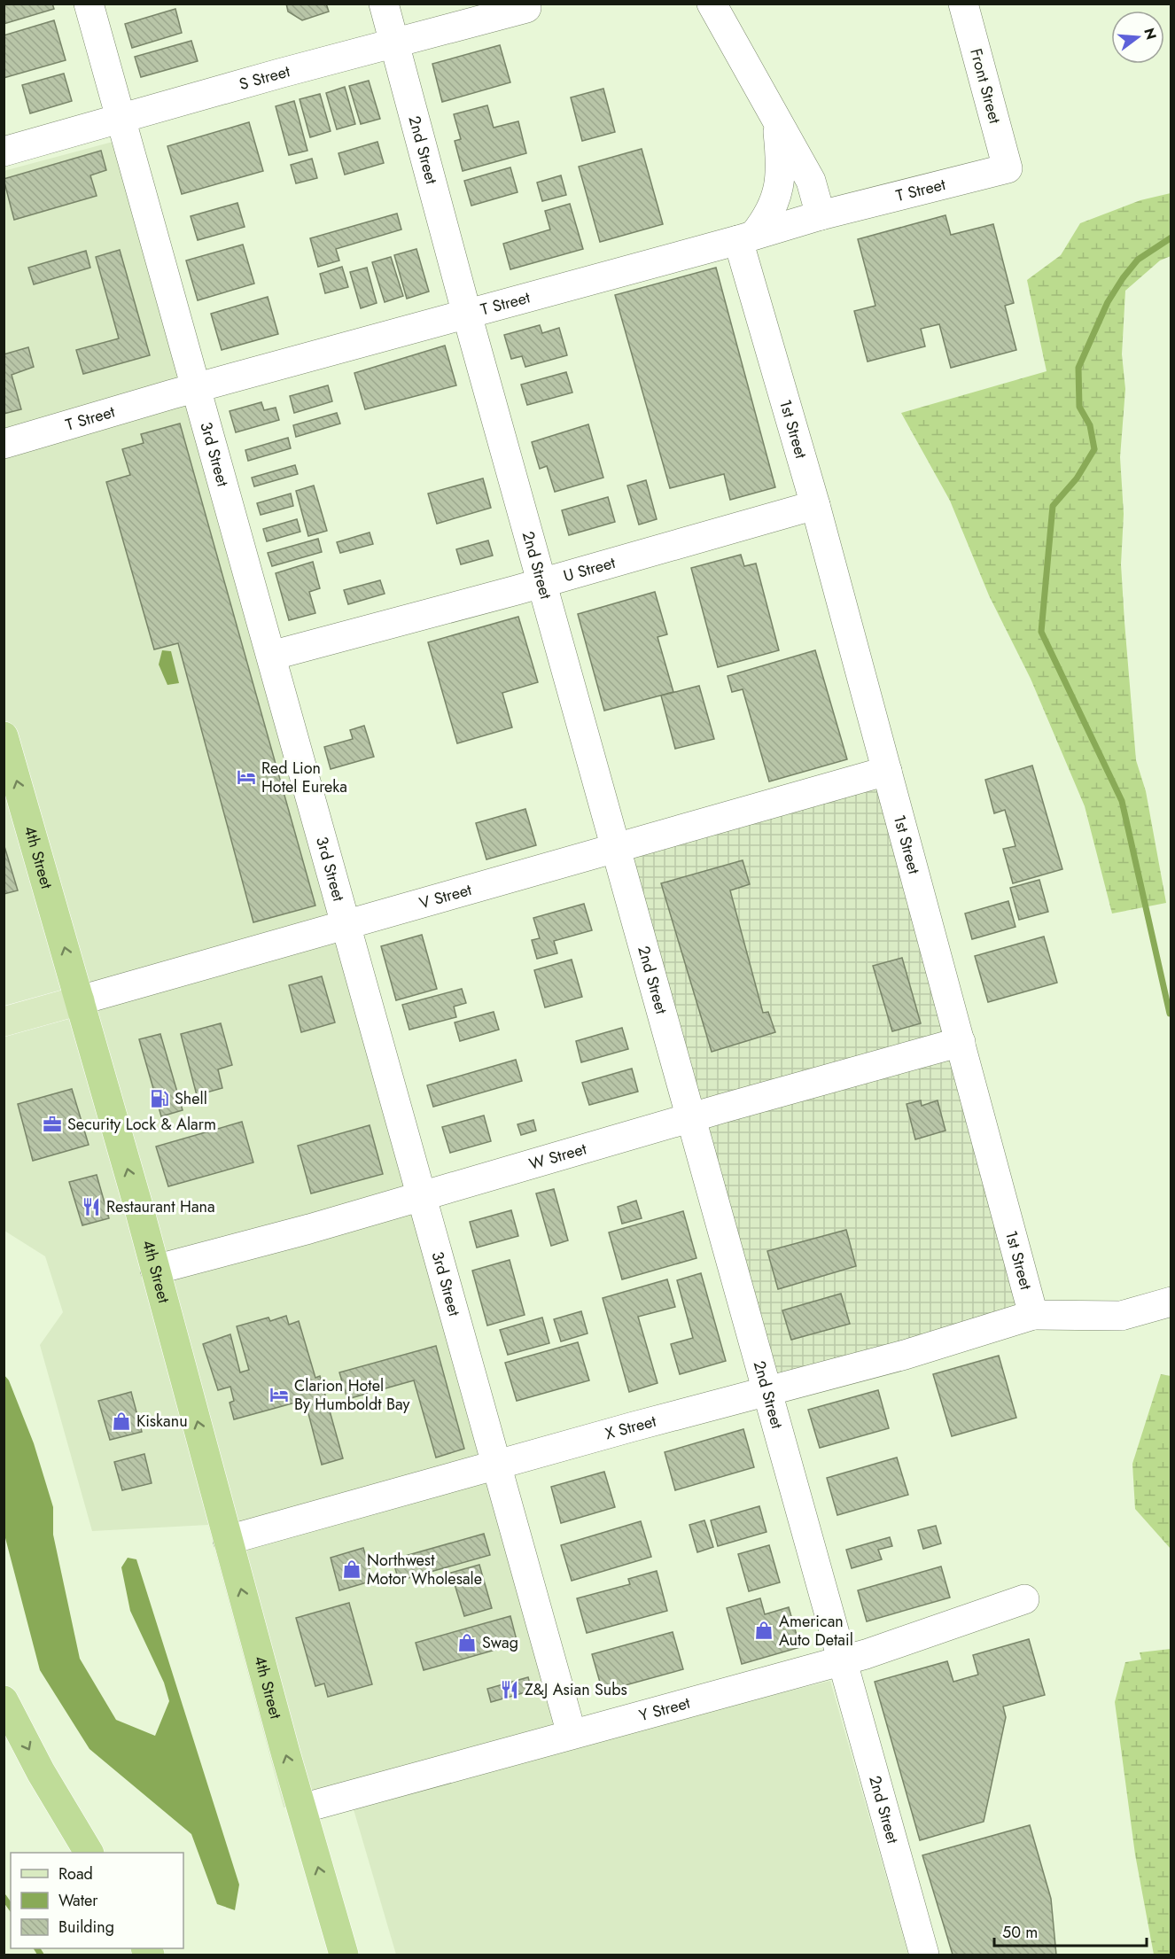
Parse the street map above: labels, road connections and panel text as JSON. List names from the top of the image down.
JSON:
{
  "streets": {
    "highway": ["4th Street"],
    "main road": ["V Street"],
    "street": [
      "S Street",
      "Front Street",
      "2nd Street",
      "T Street",
      "1st Street",
      "3rd Street",
      "U Street",
      "W Street",
      "X Street",
      "Y Street"
    ]
  },
  "crossings": [
    ["S Street", "2nd Street"],
    ["S Street", "3rd Street"],
    ["Front Street", "T Street"],
    ["2nd Street", "T Street"],
    ["2nd Street", "U Street"],
    ["2nd Street", "V Street"],
    ["2nd Street", "W Street"],
    ["2nd Street", "X Street"],
    ["2nd Street", "Y Street"],
    ["T Street", "1st Street"],
    ["T Street", "3rd Street"],
    ["1st Street", "U Street"],
    ["1st Street", "V Street"],
    ["1st Street", "W Street"],
    ["1st Street", "X Street"],
    ["3rd Street", "U Street"],
    ["3rd Street", "V Street"],
    ["3rd Street", "W Street"],
    ["3rd Street", "X Street"],
    ["3rd Street", "Y Street"],
    ["4th Street", "V Street"],
    ["4th Street", "W Street"],
    ["4th Street", "X Street"],
    ["4th Street", "Y Street"]
  ],
  "one_way": ["4th Street"],
  "places": {
    "hotel": ["Red Lion Hotel Eureka", "Clarion Hotel By Humboldt Bay"],
    "fuel station": ["Shell"],
    "office": ["Security Lock & Alarm"],
    "restaurant": ["Restaurant Hana", "Z&J Asian Subs"],
    "shop": [
      "Kiskanu",
      "Northwest Motor Wholesale",
      "American Auto Detail",
      "Swag"
    ]
  },
  "legend": ["Road", "Water", "Building"],
  "scale_bar": "50 m",
  "north": "right"
}
